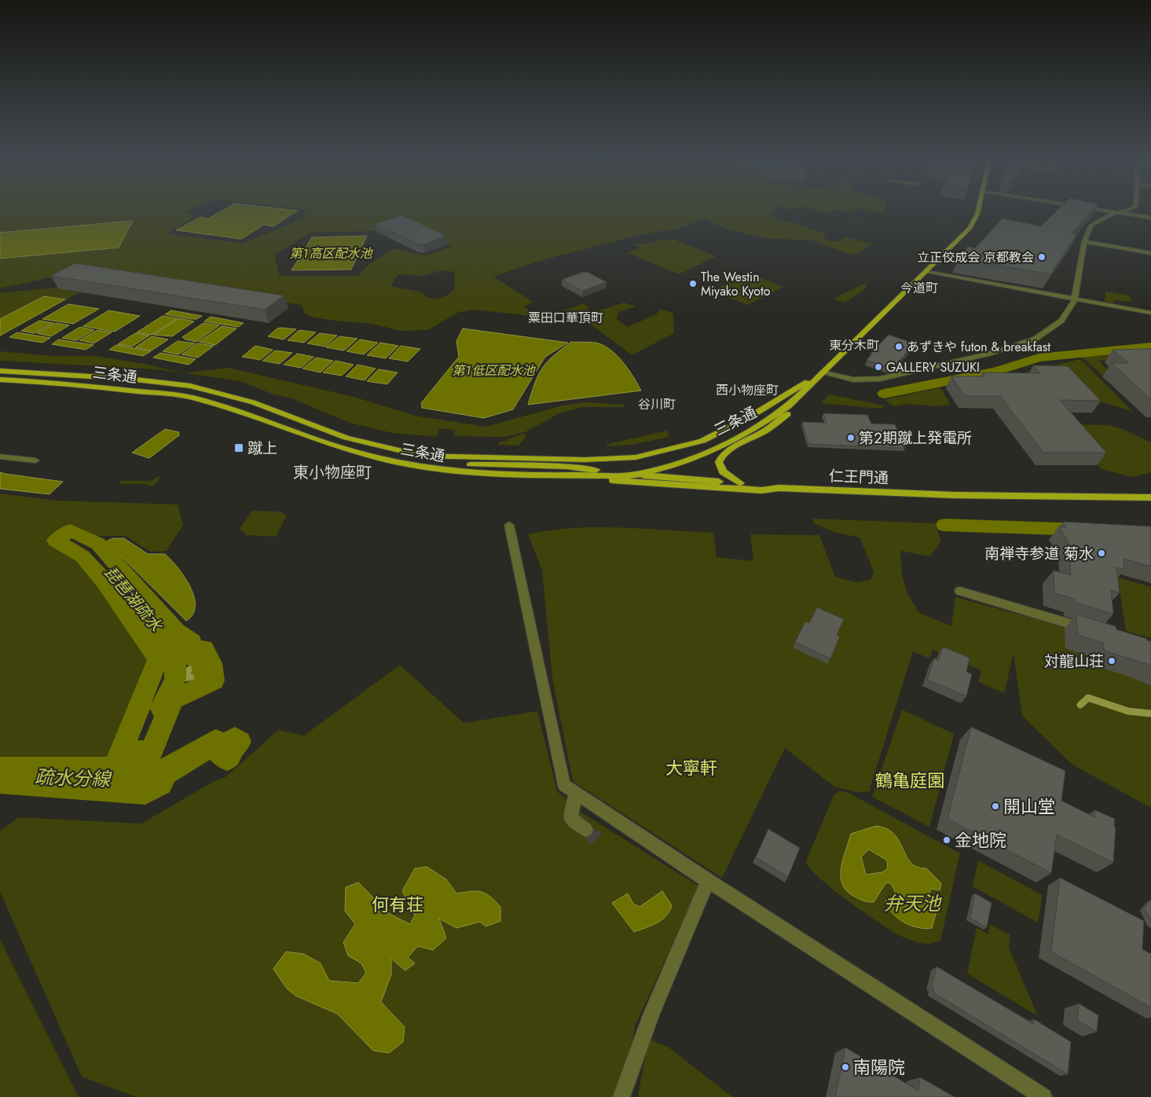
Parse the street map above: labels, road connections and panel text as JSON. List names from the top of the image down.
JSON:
{
  "streets": {
    "main road": ["三条通", "仁王門通"]
  },
  "crossings": [
    ["三条通", "仁王門通"]
  ],
  "districts": [
    "今道町",
    "粟田口華頂町",
    "東分木町",
    "西小物座町",
    "谷川町",
    "東小物座町"
  ],
  "water": [
    "第１高区配水池",
    "第１低区配水池",
    "琵琶湖疏水",
    "疏水分線",
    "弁天池"
  ],
  "parks": ["大寧軒", "鶴亀庭園", "何有荘"],
  "places": {
    "other": [
      "立正佼成会 京都教会",
      "The Westin Miyako Kyoto",
      "あずきや futon & breakfast",
      "GALLERY SUZUKI",
      "第２期蹴上発電所",
      "南禅寺参道 菊水",
      "対龍山荘",
      "開山堂",
      "金地院",
      "南陽院"
    ],
    "transit": ["蹴上"]
  }
}
